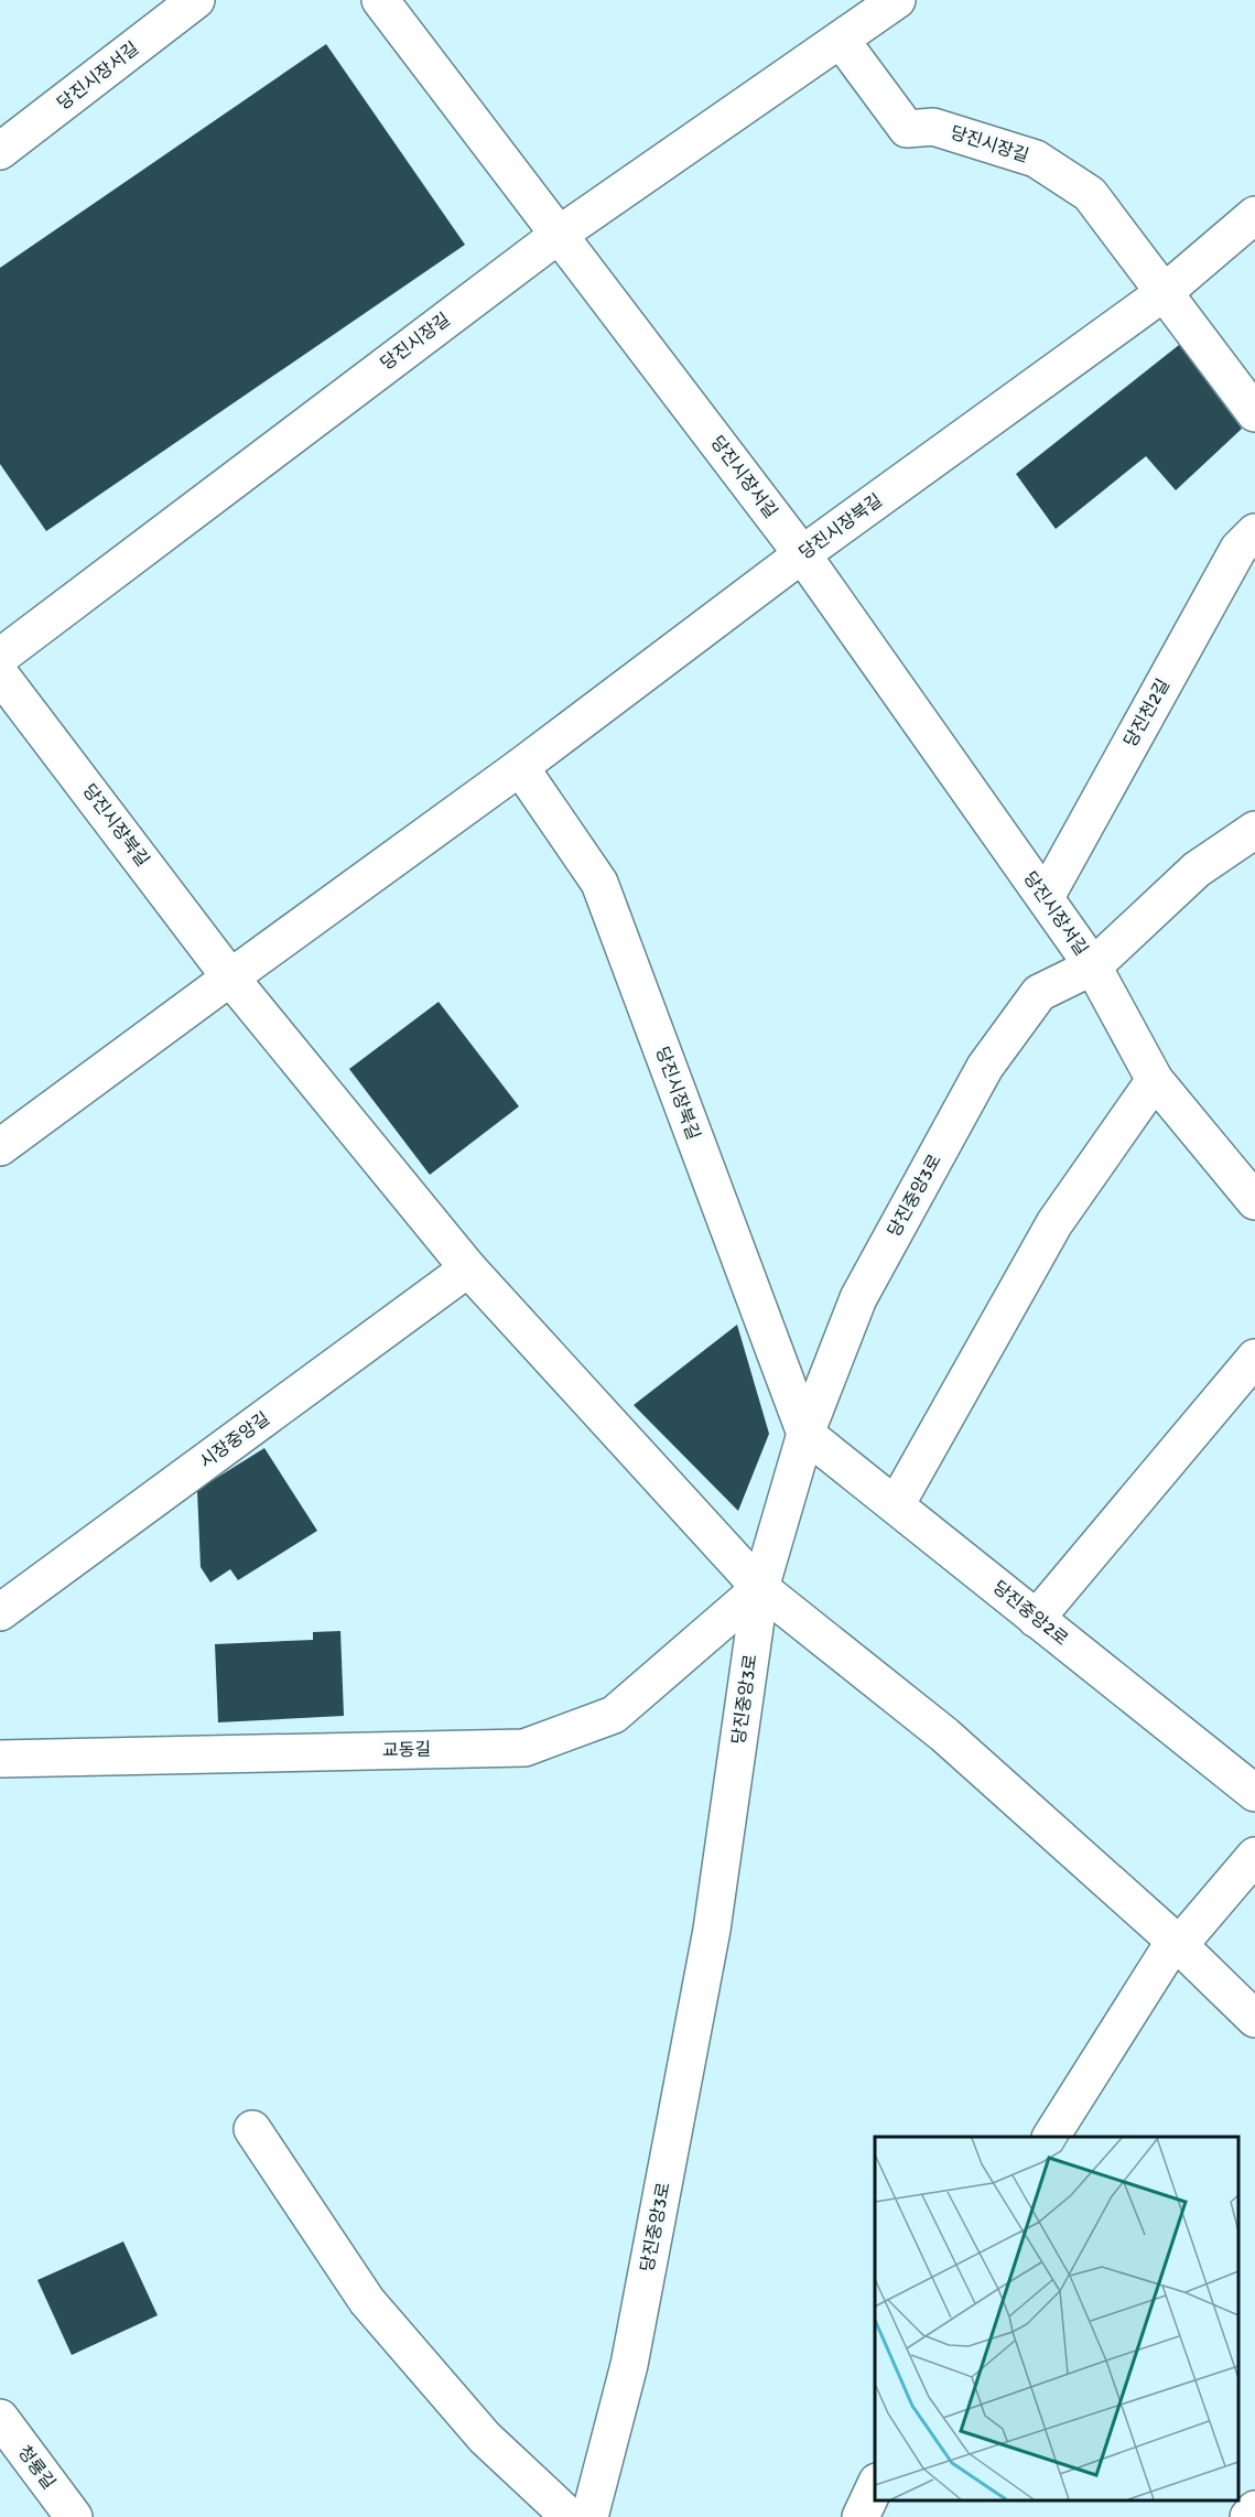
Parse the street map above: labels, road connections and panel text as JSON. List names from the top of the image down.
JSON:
{
  "streets": {
    "street": [
      "당진시장서길",
      "당진시장길",
      "당진시장북길",
      "당진천2길",
      "당진중앙3로",
      "시장중앙길",
      "당진중앙2로",
      "교동길",
      "청룡길"
    ]
  },
  "crossings": [
    ["당진시장서길", "당진시장길"],
    ["당진시장서길", "당진시장북길"],
    ["당진시장서길", "당진천2길"],
    ["당진시장서길", "당진중앙3로"],
    ["당진시장길", "당진시장북길"],
    ["당진시장북길", "당진중앙3로"],
    ["당진시장북길", "당진중앙2로"],
    ["당진중앙3로", "당진중앙2로"],
    ["당진중앙3로", "교동길"]
  ]
}
